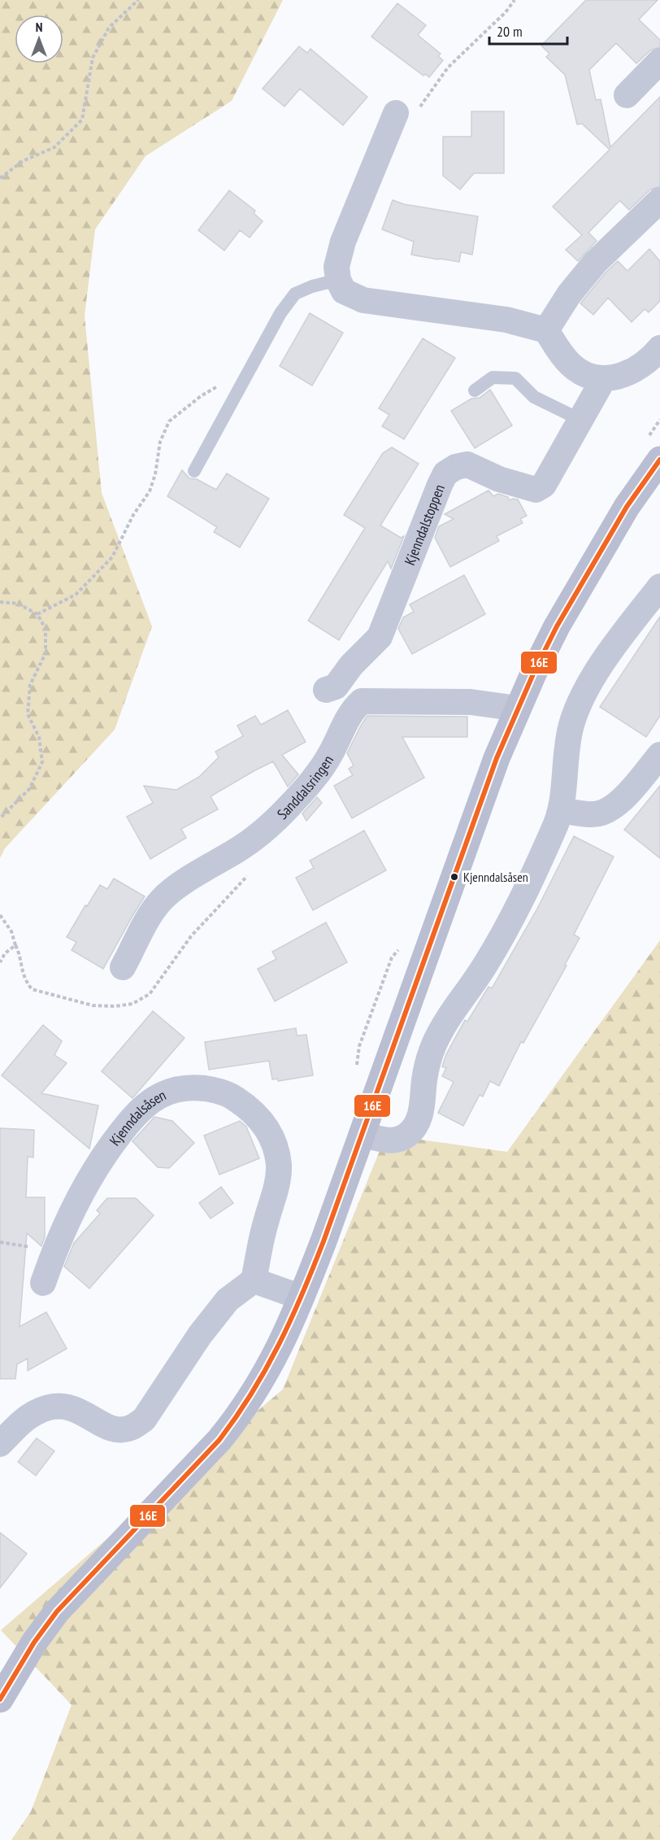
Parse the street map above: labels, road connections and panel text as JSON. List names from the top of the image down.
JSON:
{
  "streets": {
    "street": ["Kjenndalstoppen", "Sanddalsringen", "Kjenndalsåsen"]
  },
  "places": ["Kjenndalsåsen"],
  "lines": ["transit line 16E"],
  "scale_bar": "20 m",
  "north": "top"
}
